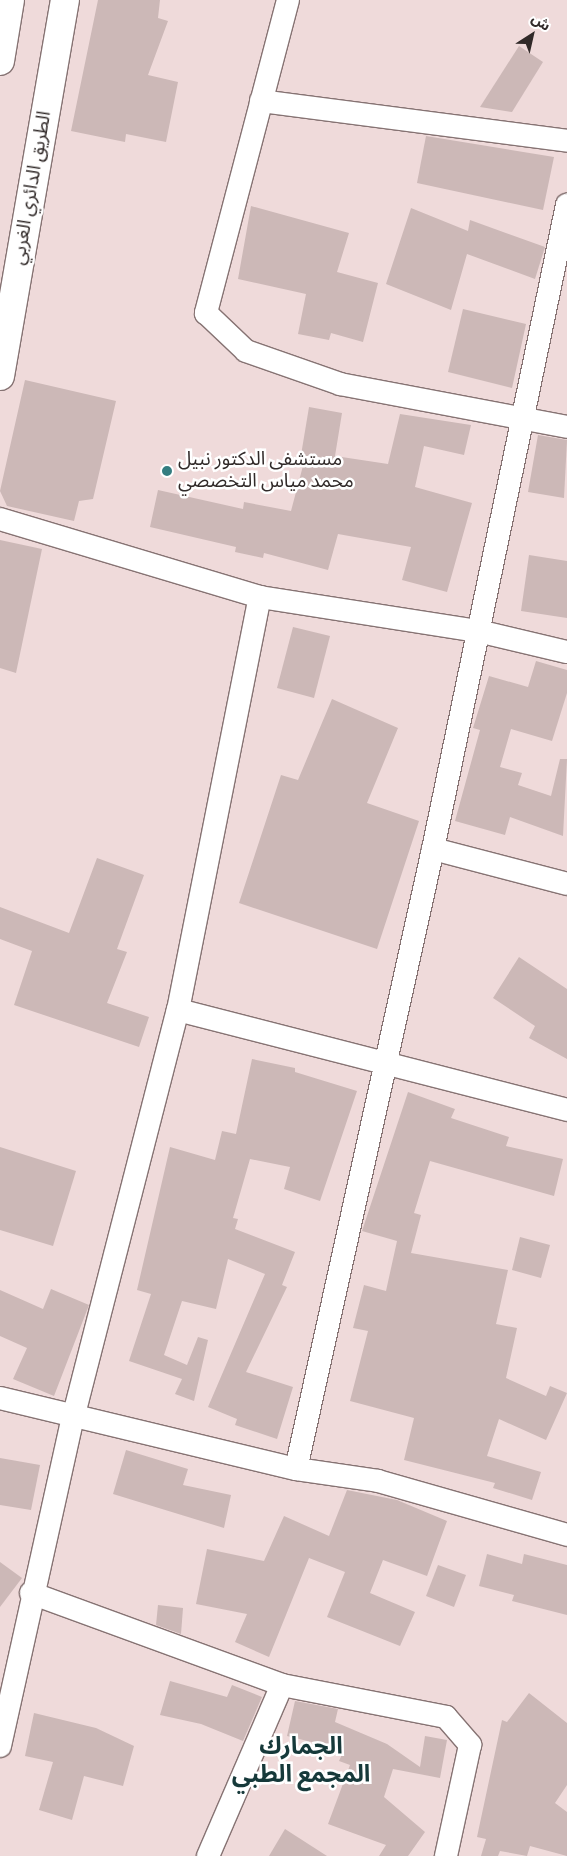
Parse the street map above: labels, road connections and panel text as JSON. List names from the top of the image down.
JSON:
{
  "streets": {
    "main road": ["الطريق الدائري الغربي"]
  },
  "districts": ["الجمارك المجمع الطبي"],
  "places": ["مستشفى الدكتور نبيل محمد مياس التخصصي"],
  "north": "top right"
}
